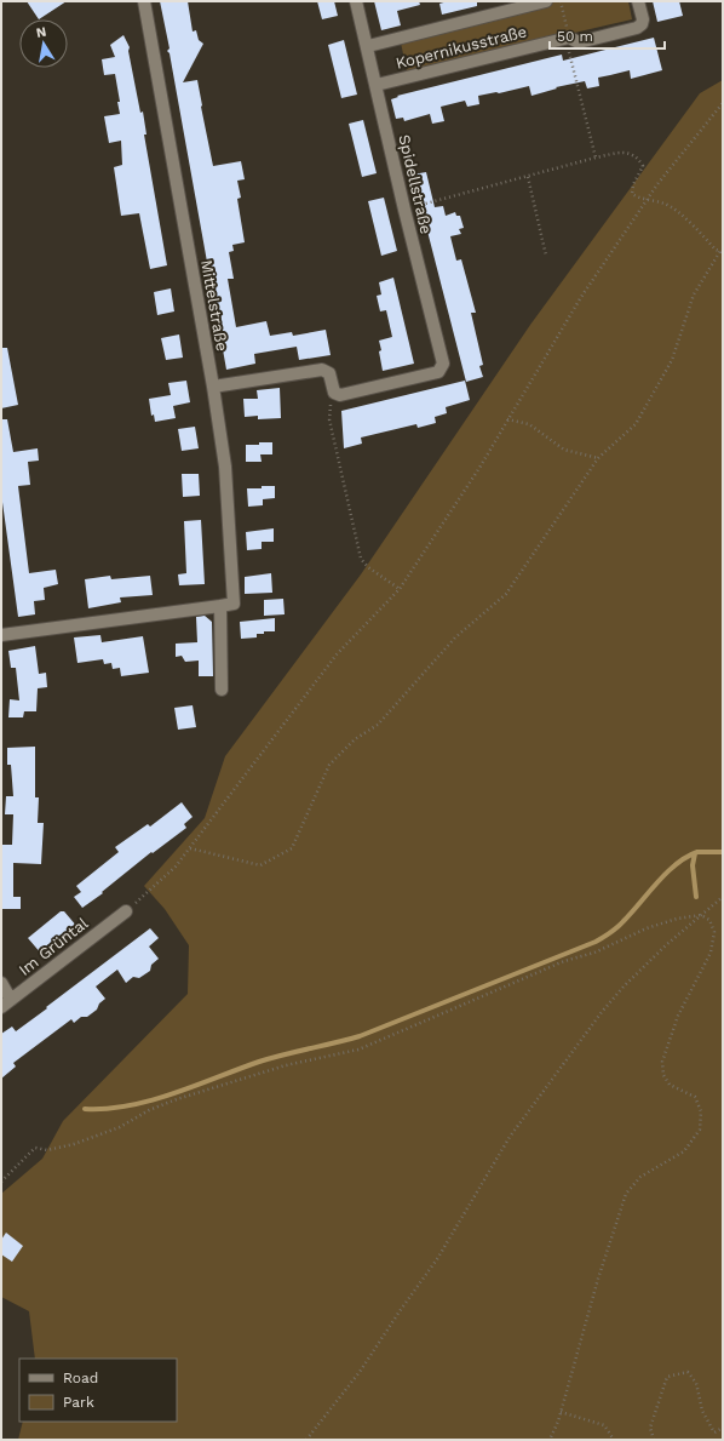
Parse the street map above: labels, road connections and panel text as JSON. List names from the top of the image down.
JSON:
{
  "streets": {
    "street": [
      "Kopernikusstraße",
      "Spidellstraße",
      "Mittelstraße",
      "Im Grüntal"
    ]
  },
  "crossings": [
    ["Kopernikusstraße", "Spidellstraße"]
  ],
  "legend": ["Road", "Park"],
  "scale_bar": "50 m",
  "north": "top"
}
